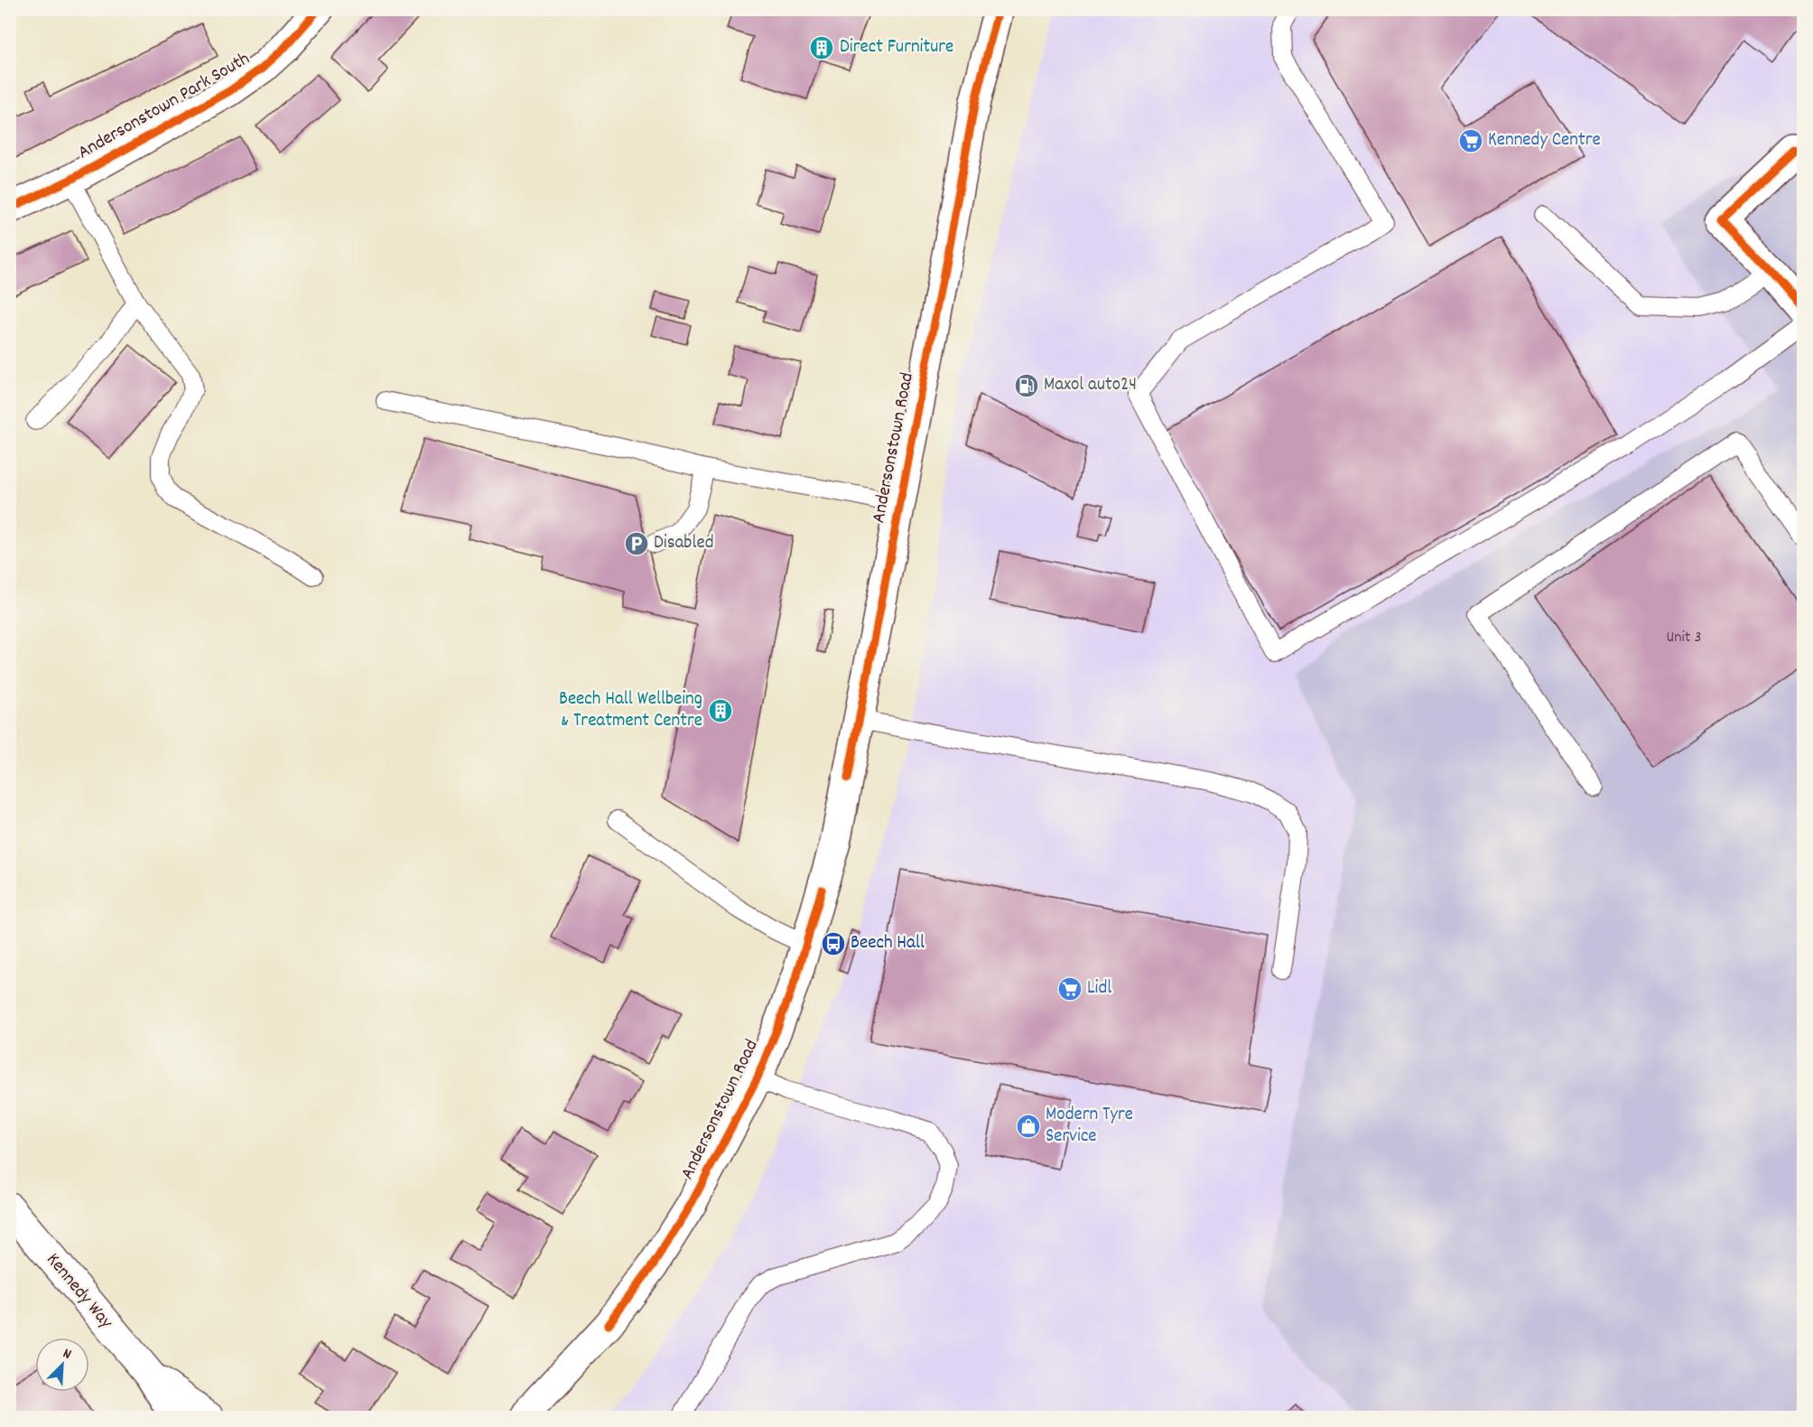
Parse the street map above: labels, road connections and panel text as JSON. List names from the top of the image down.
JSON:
{
  "streets": {
    "main road": ["Andersonstown Park South", "Andersonstown Road", "Kennedy Way"]
  },
  "places": {
    "building": ["Direct Furniture", "Beech Hall Wellbeing & Treatment Centre"],
    "supermarket": ["Kennedy Centre", "Lidl"],
    "fuel station": ["Maxol auto24"],
    "parking": ["Disabled"],
    "bus stop": ["Beech Hall"],
    "shop": ["Modern Tyre Service"]
  },
  "house_numbers": ["Unit 3"],
  "north": "top right"
}
